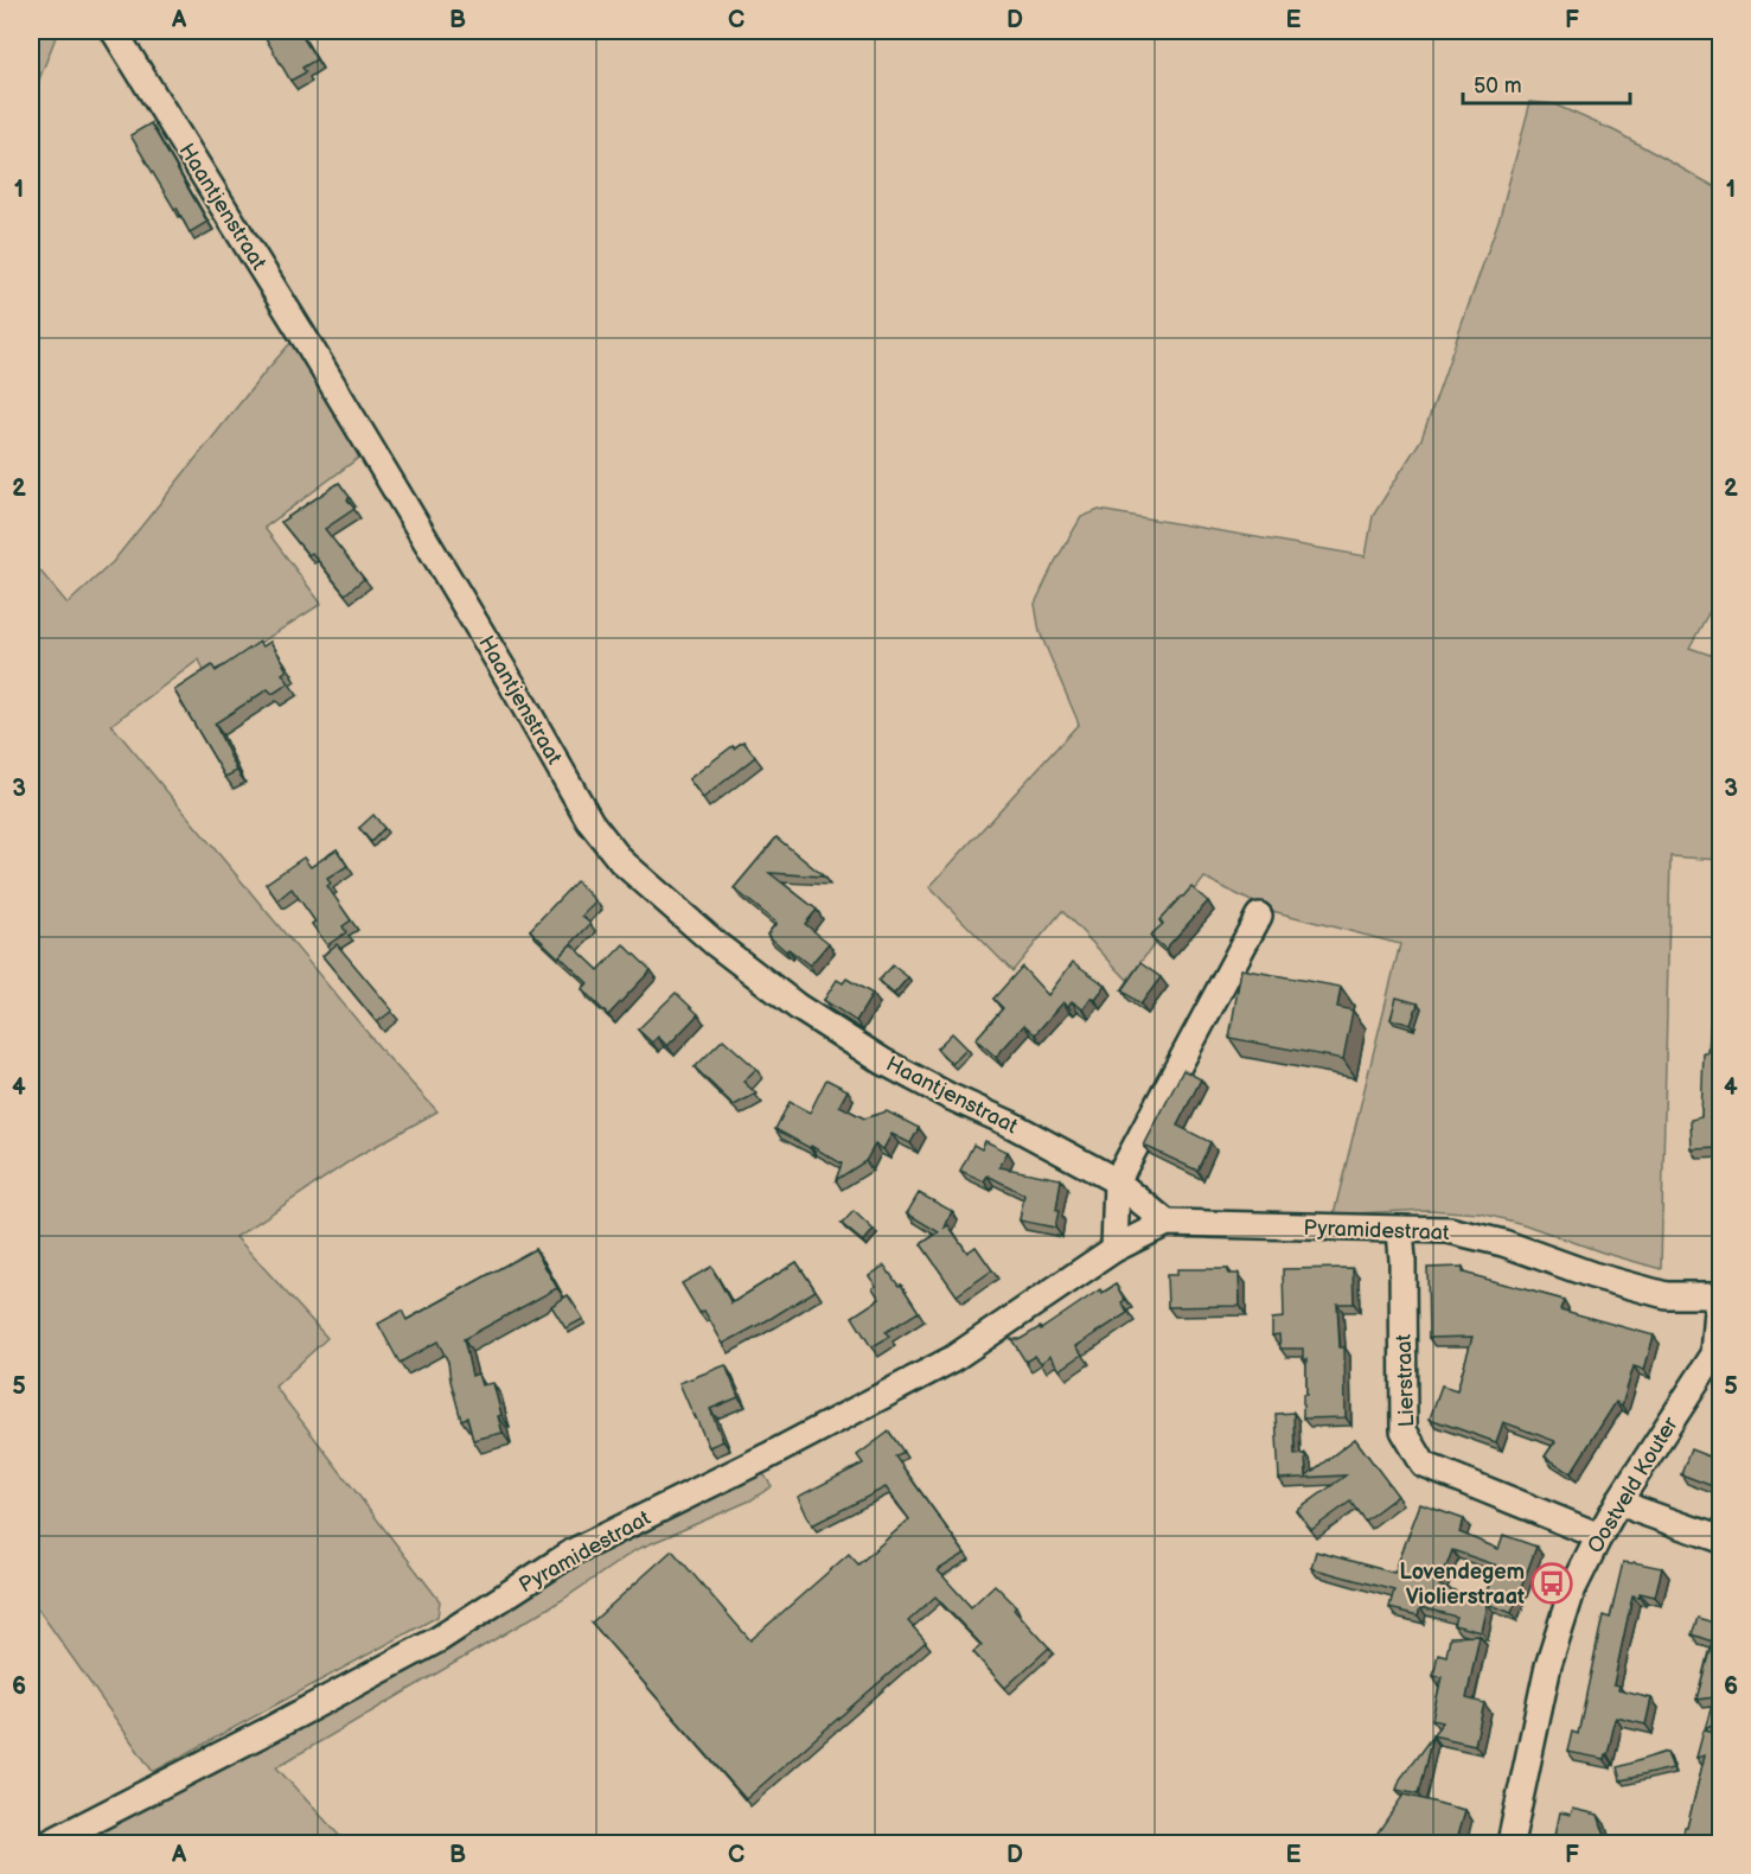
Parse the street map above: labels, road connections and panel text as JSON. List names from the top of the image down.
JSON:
{
  "streets": {
    "street": [
      "Haantjenstraat",
      "Pyramidestraat",
      "Lierstraat",
      "Oostveld Kouter"
    ]
  },
  "crossings": [
    ["Haantjenstraat", "Pyramidestraat"],
    ["Pyramidestraat", "Lierstraat"],
    ["Pyramidestraat", "Oostveld Kouter"],
    ["Lierstraat", "Oostveld Kouter"]
  ],
  "places": {
    "bus stop": ["Lovendegem Violierstraat"]
  },
  "scale_bar": "50 m",
  "grid": {
    "columns": [
      "A",
      "B",
      "C",
      "D",
      "E",
      "F"
    ],
    "rows": [
      "1",
      "2",
      "3",
      "4",
      "5",
      "6"
    ]
  }
}
